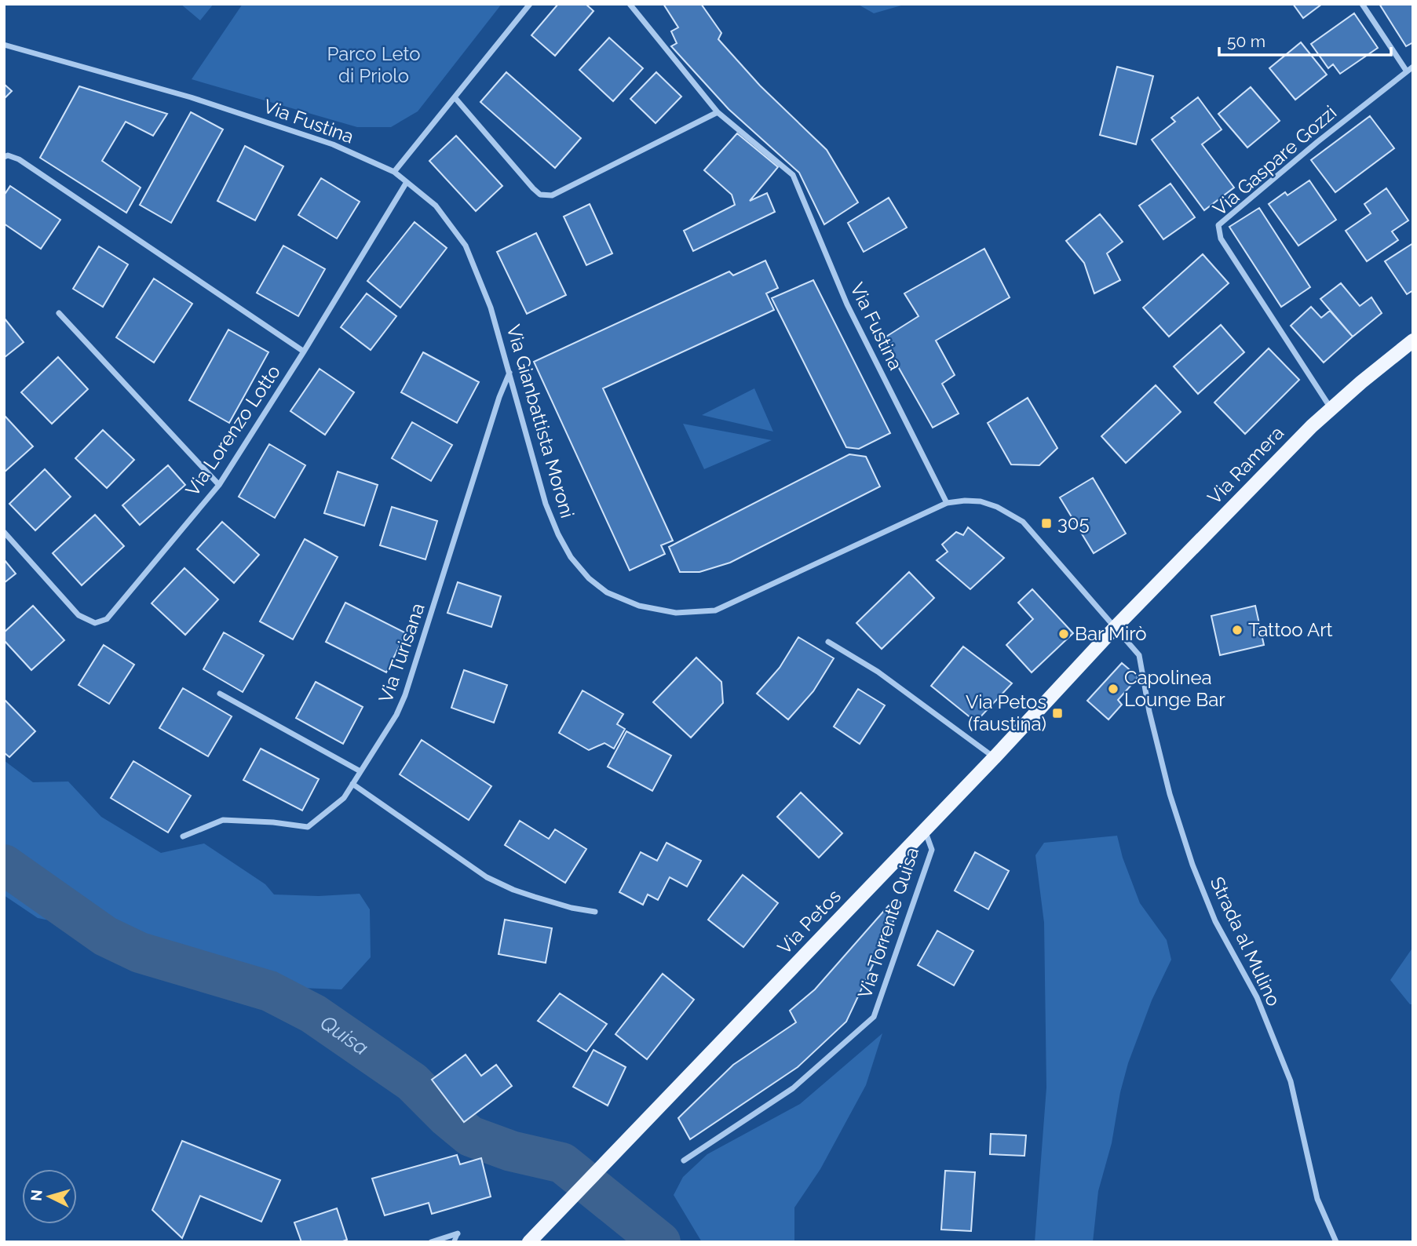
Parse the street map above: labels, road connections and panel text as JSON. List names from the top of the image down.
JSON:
{
  "streets": {
    "main road": ["Via Ramera", "Via Petos"],
    "street": [
      "Via Fustina",
      "Via Gaspare Gozzi",
      "Via Gianbattista Moroni",
      "Via Lorenzo Lotto",
      "Via Turisana",
      "Via Torrente Quisa",
      "Strada al Mulino"
    ]
  },
  "crossings": [
    ["Via Fustina", "Via Gianbattista Moroni"],
    ["Via Gaspare Gozzi", "Via Ramera"],
    ["Via Gianbattista Moroni", "Via Lorenzo Lotto"],
    ["Via Gianbattista Moroni", "Via Turisana"],
    ["Via Ramera", "Via Petos"],
    ["Via Ramera", "Strada al Mulino"],
    ["Via Petos", "Via Torrente Quisa"],
    ["Via Petos", "Strada al Mulino"]
  ],
  "water": ["Quisa"],
  "parks": ["Parco Leto di Priolo"],
  "places": {
    "transit": ["305", "Via Petos (faustina)"],
    "other": ["Tattoo Art", "Bar Mirò", "Capolinea Lounge Bar"]
  },
  "scale_bar": "50 m",
  "north": "left"
}
